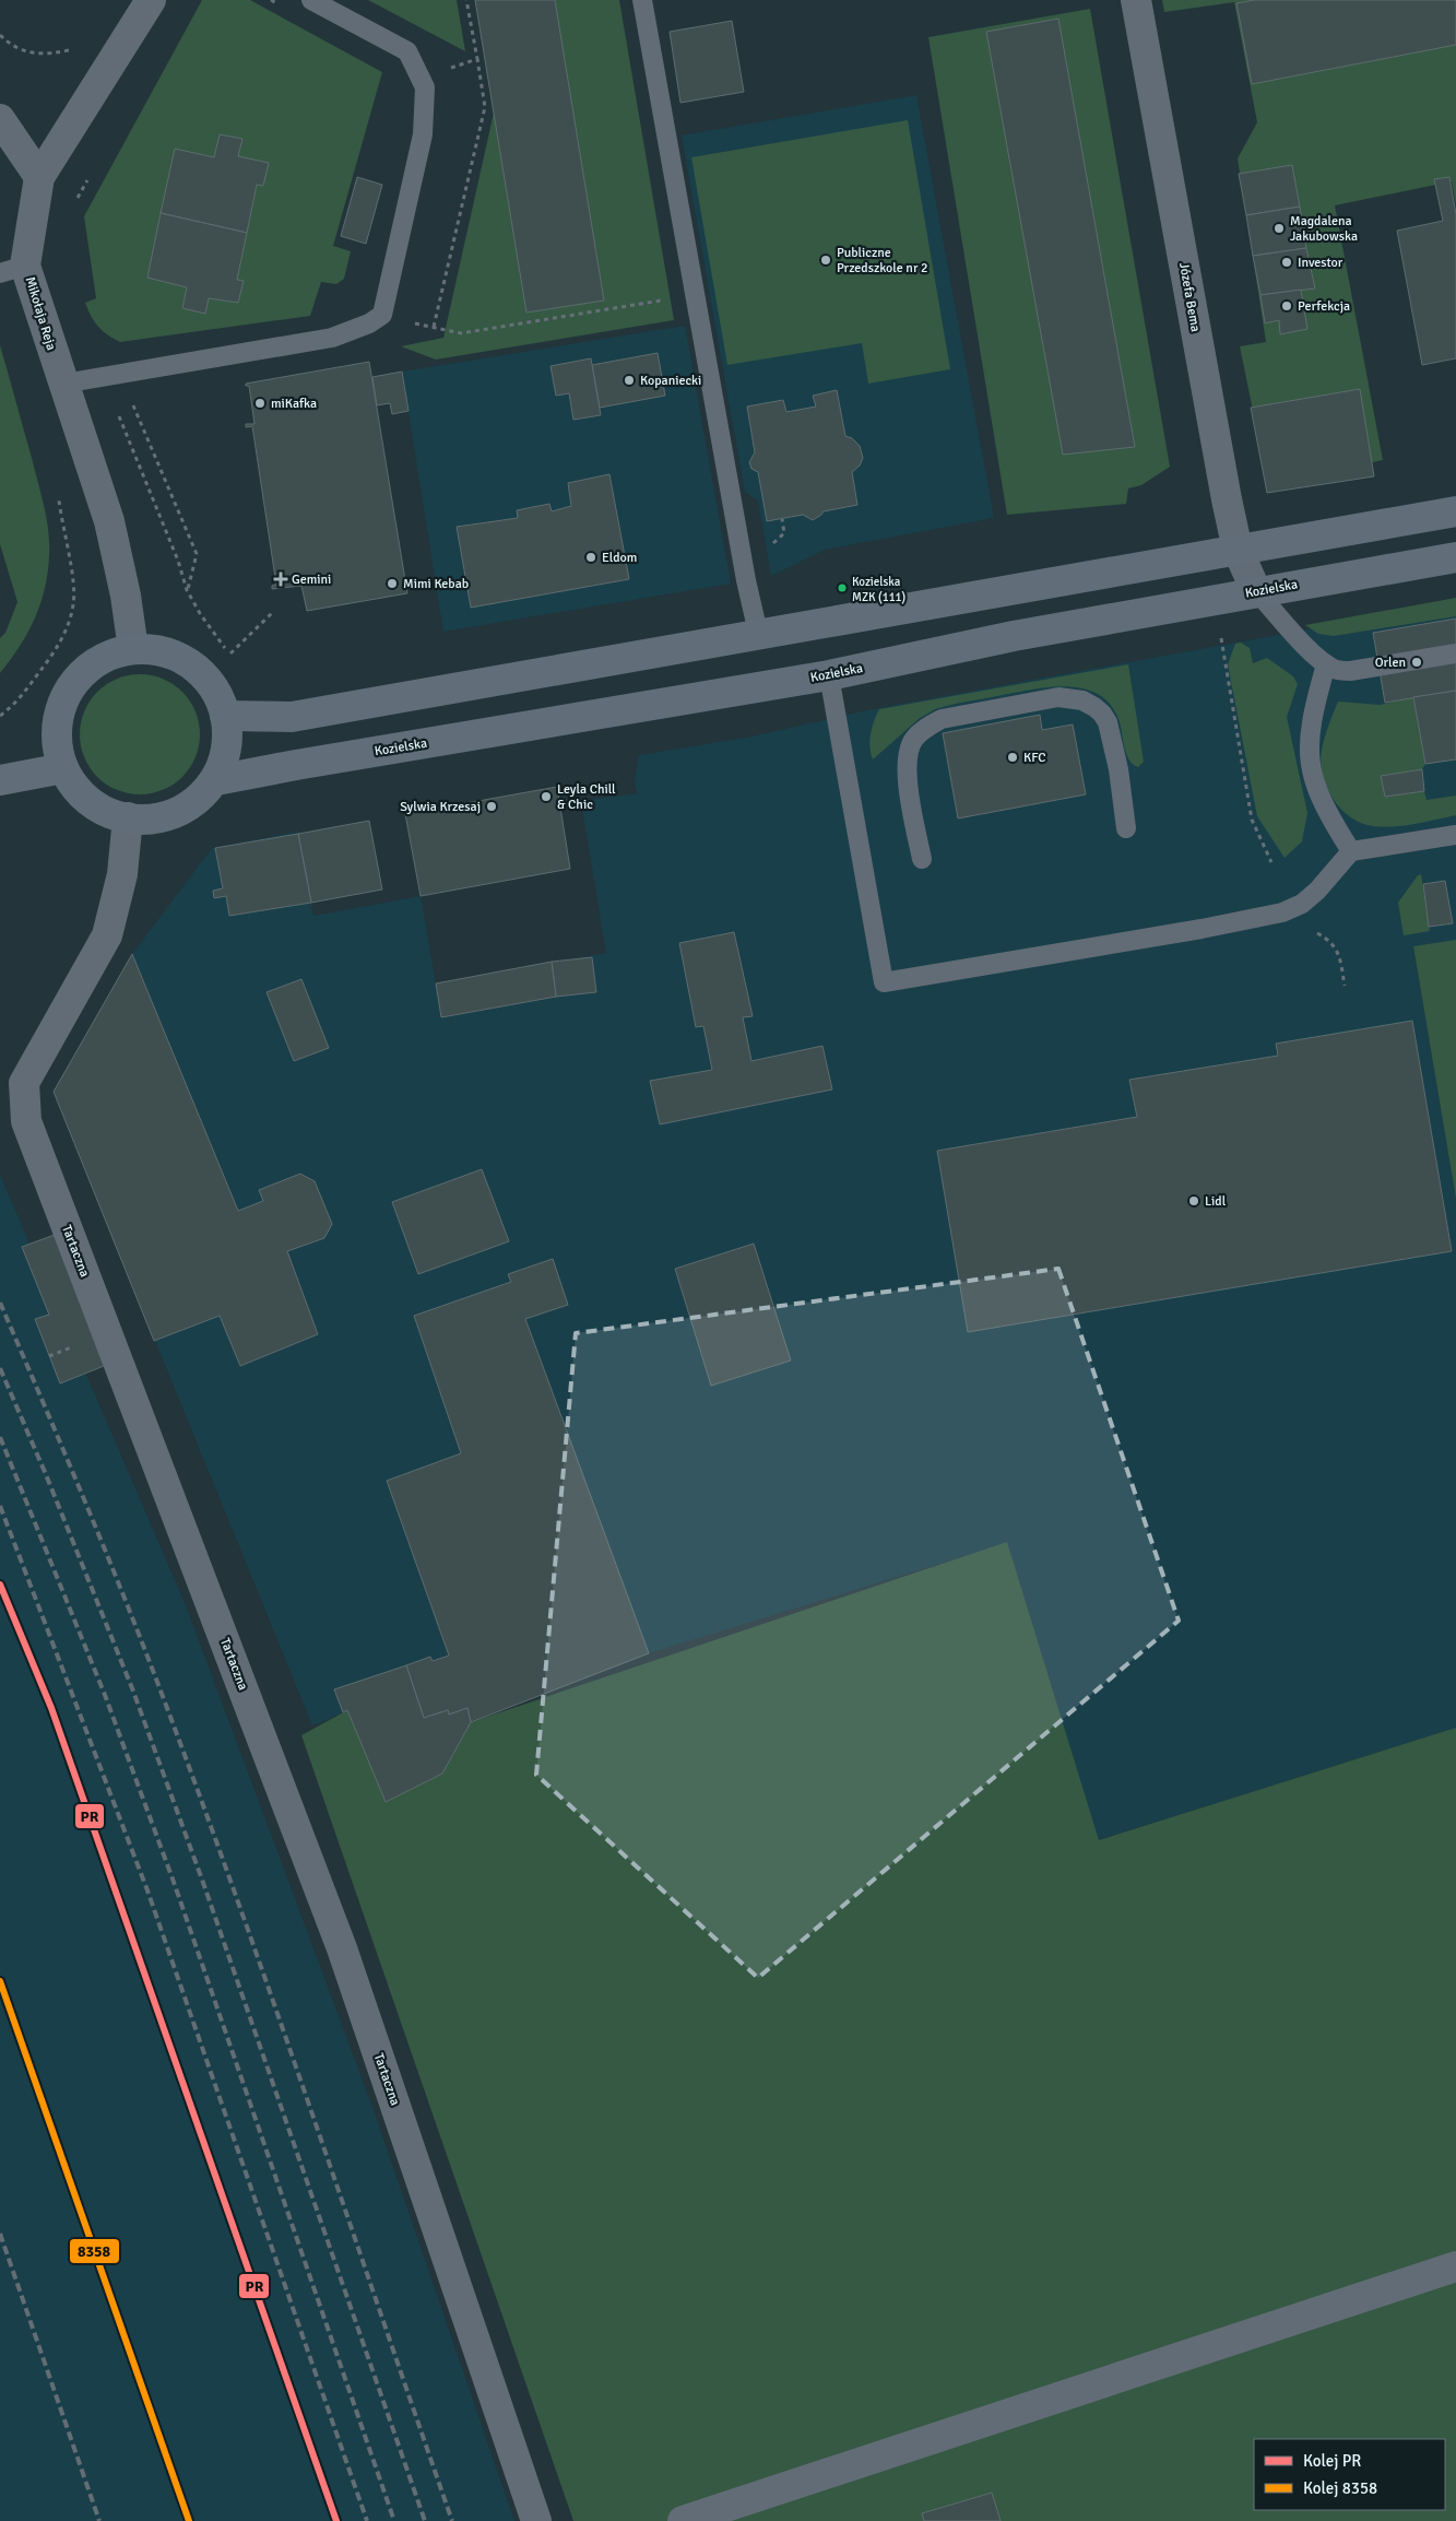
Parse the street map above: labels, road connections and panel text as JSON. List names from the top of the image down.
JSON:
{
  "streets": {
    "main road": ["Kozielska"],
    "street": ["Józefa Bema", "Mikołaja Reja", "Tartaczna"]
  },
  "crossings": [
    ["Józefa Bema", "Kozielska"],
    ["Mikołaja Reja", "Kozielska"],
    ["Mikołaja Reja", "Tartaczna"],
    ["Kozielska", "Tartaczna"]
  ],
  "places": {
    "other": [
      "Magdalena Jakubowska",
      "Publiczne Przedszkole nr 2",
      "Investor",
      "Perfekcja",
      "Kopaniecki",
      "miKafka",
      "Eldom",
      "Mimi Kebab",
      "Kozielska MZK (111)",
      "Orlen",
      "KFC",
      "Leyla Chill & Chic",
      "Sylwia Krzesaj",
      "Lidl"
    ],
    "health": ["Gemini"]
  },
  "lines": ["rail line PR", "rail line 8358"],
  "legend": ["Kolej PR", "Kolej 8358"]
}
